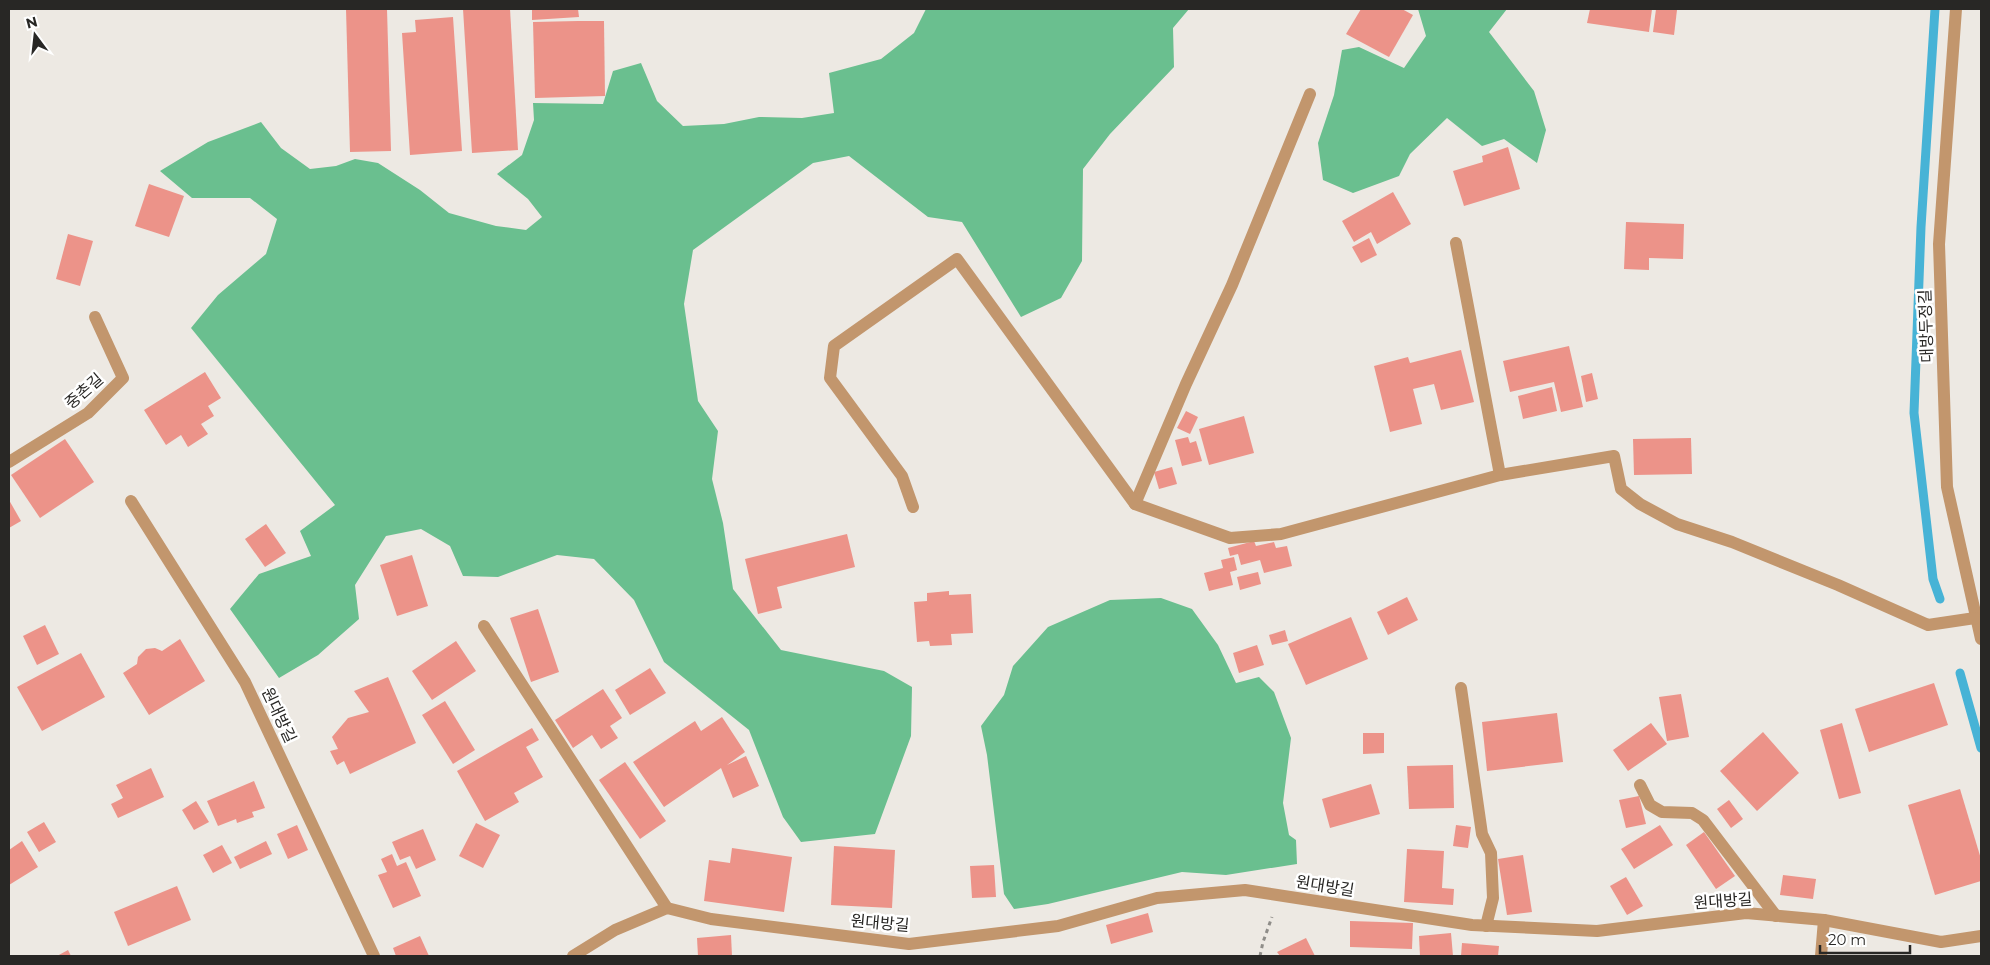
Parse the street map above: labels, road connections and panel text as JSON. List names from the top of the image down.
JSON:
{
  "streets": {
    "street": ["대방두정길", "중촌길", "원대방길"]
  },
  "scale_bar": "20 m",
  "north": "top"
}
